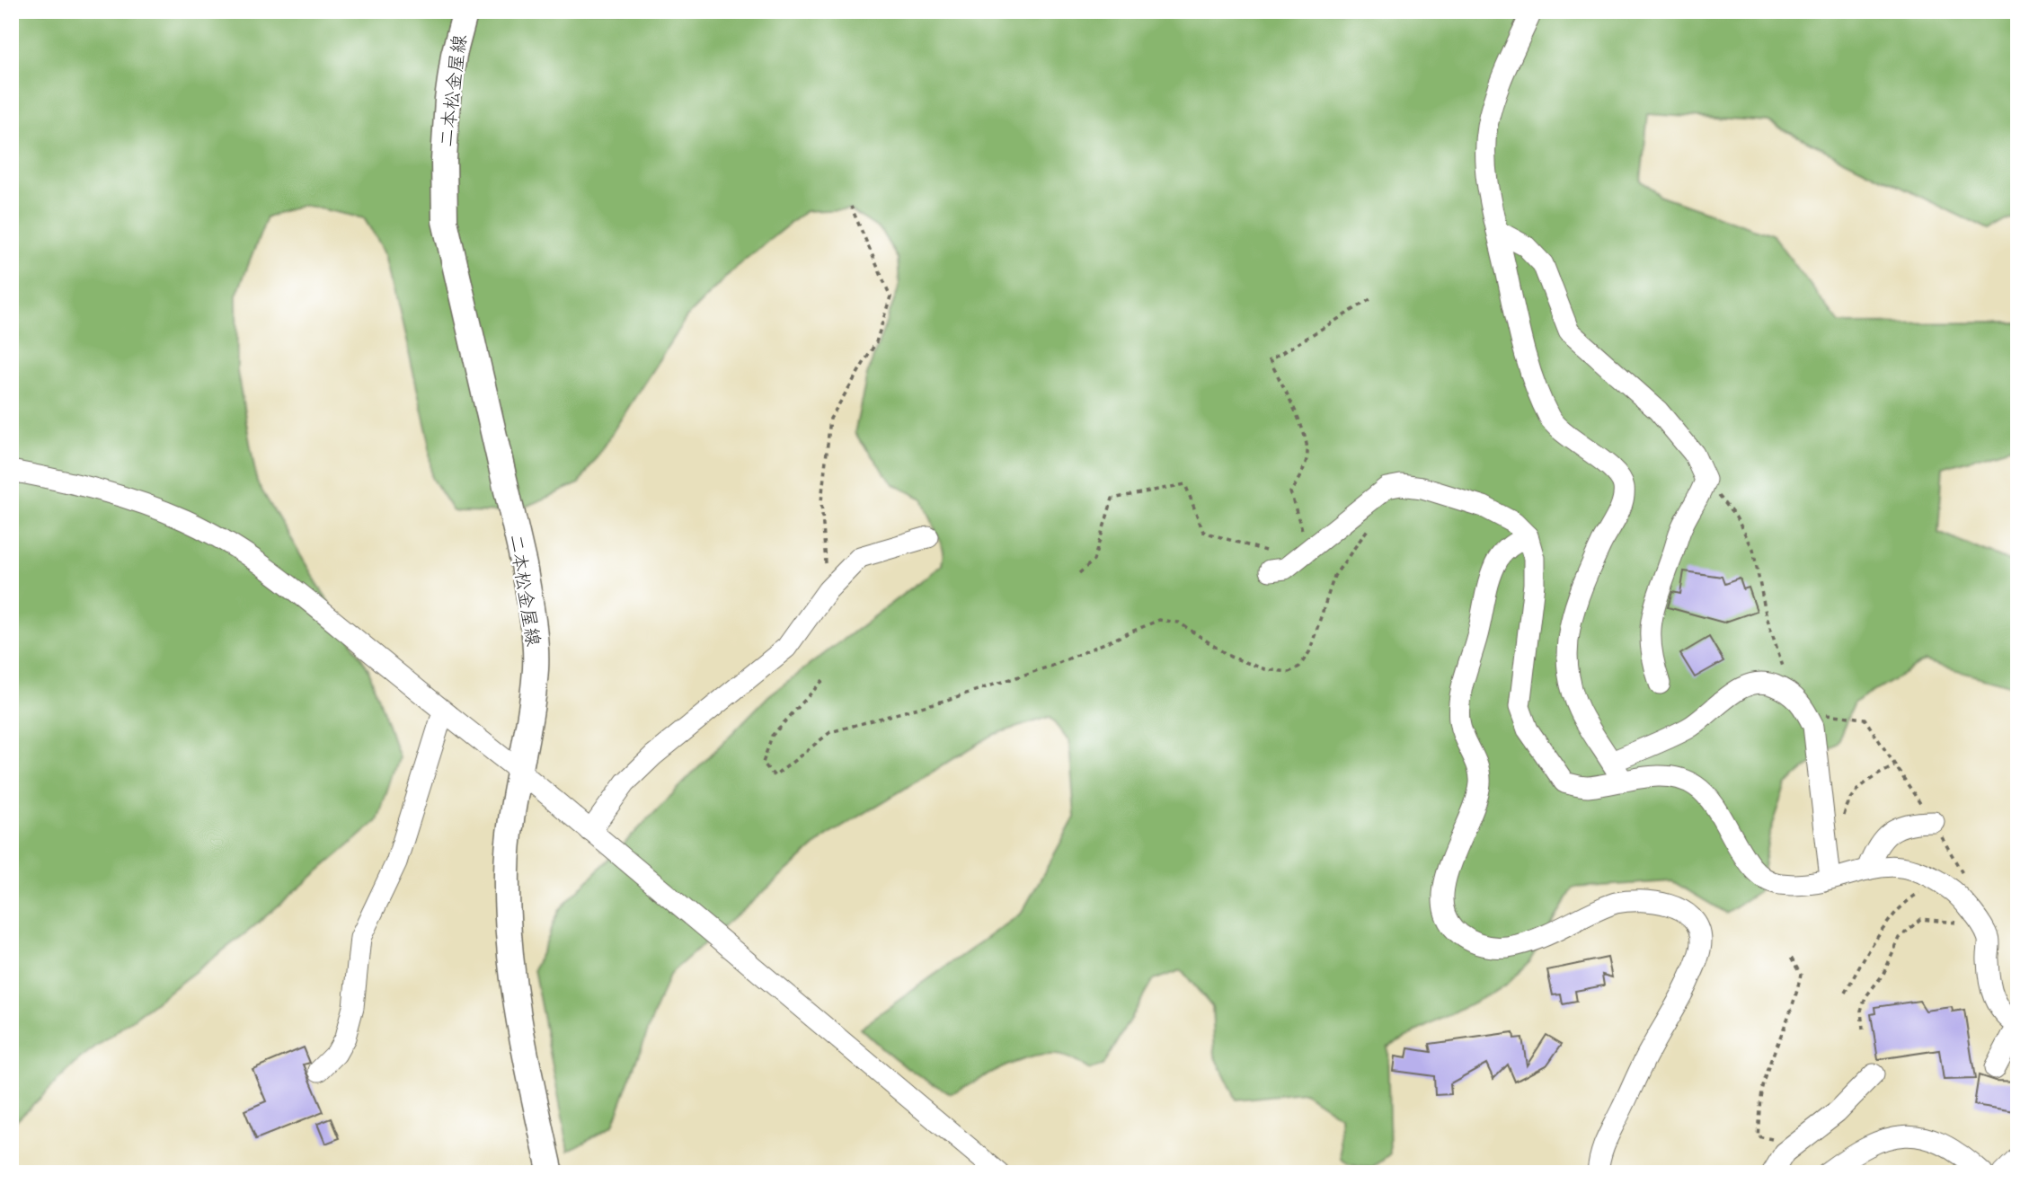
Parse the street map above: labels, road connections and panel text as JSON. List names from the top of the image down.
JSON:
{
  "streets": {
    "main road": ["二本松金屋線"]
  }
}
